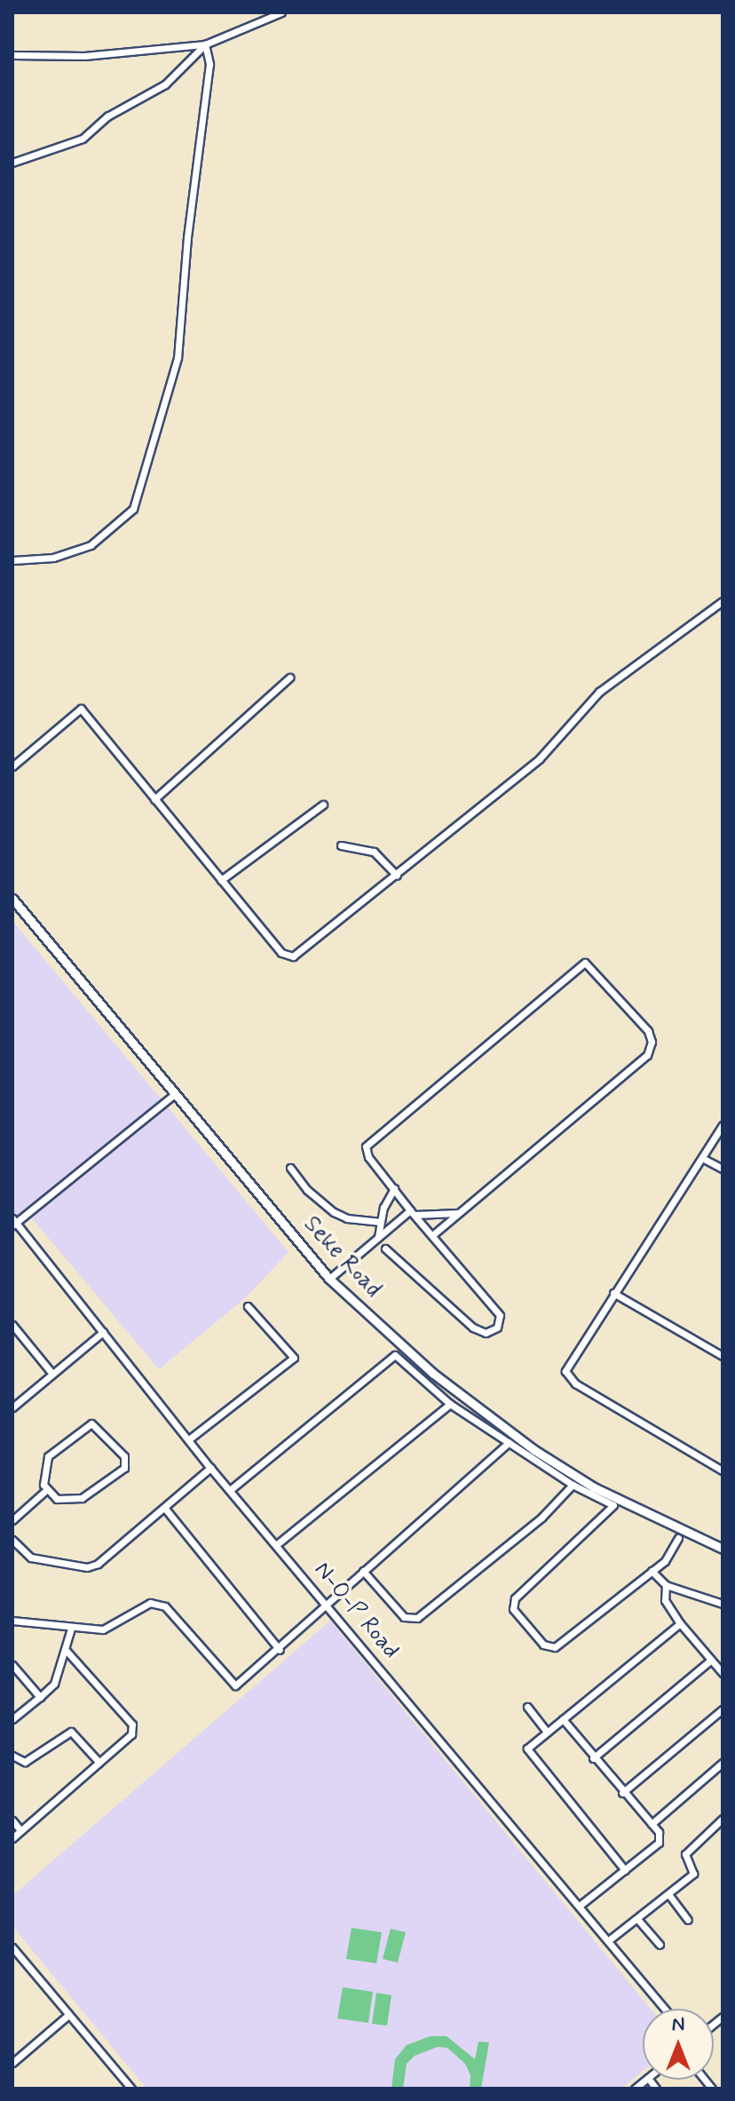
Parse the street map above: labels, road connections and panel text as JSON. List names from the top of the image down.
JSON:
{
  "streets": {
    "main road": ["Seke Road"],
    "street": ["N-O-P Road"]
  },
  "north": "top"
}
